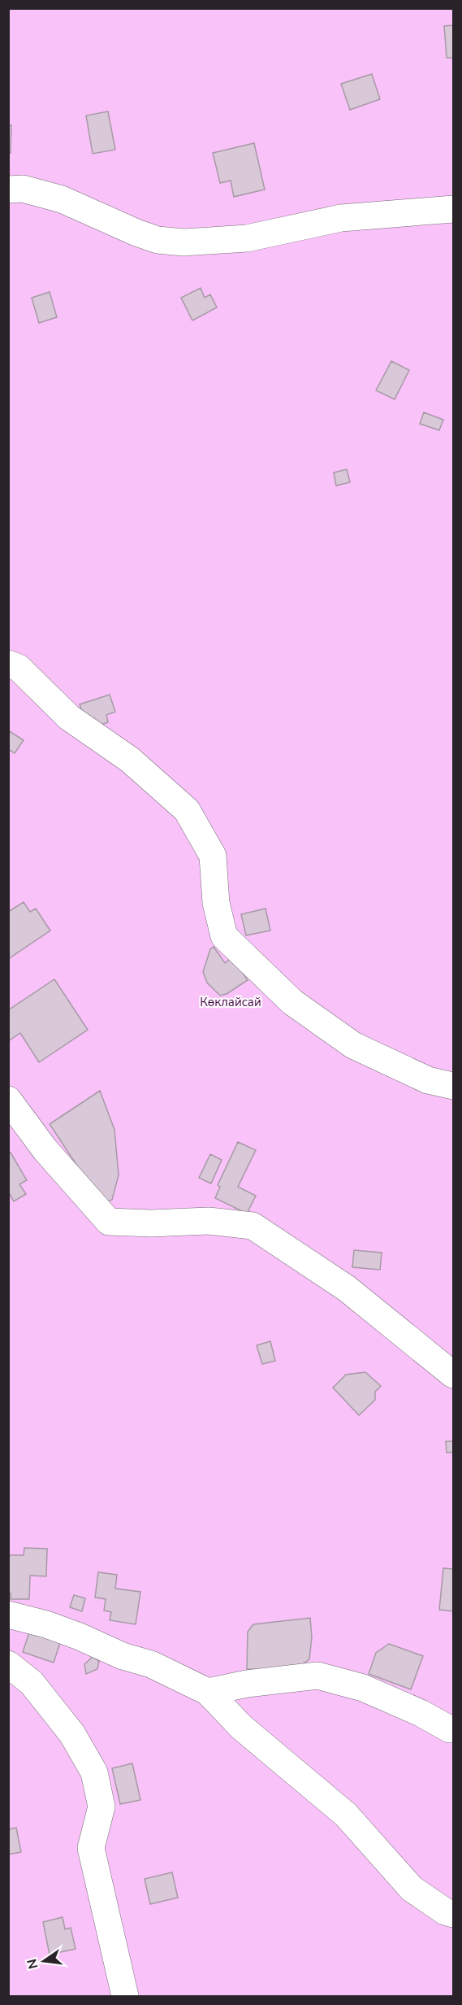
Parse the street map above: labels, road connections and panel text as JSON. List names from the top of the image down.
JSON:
{
  "parks": ["Көклайсай"],
  "north": "left"
}
